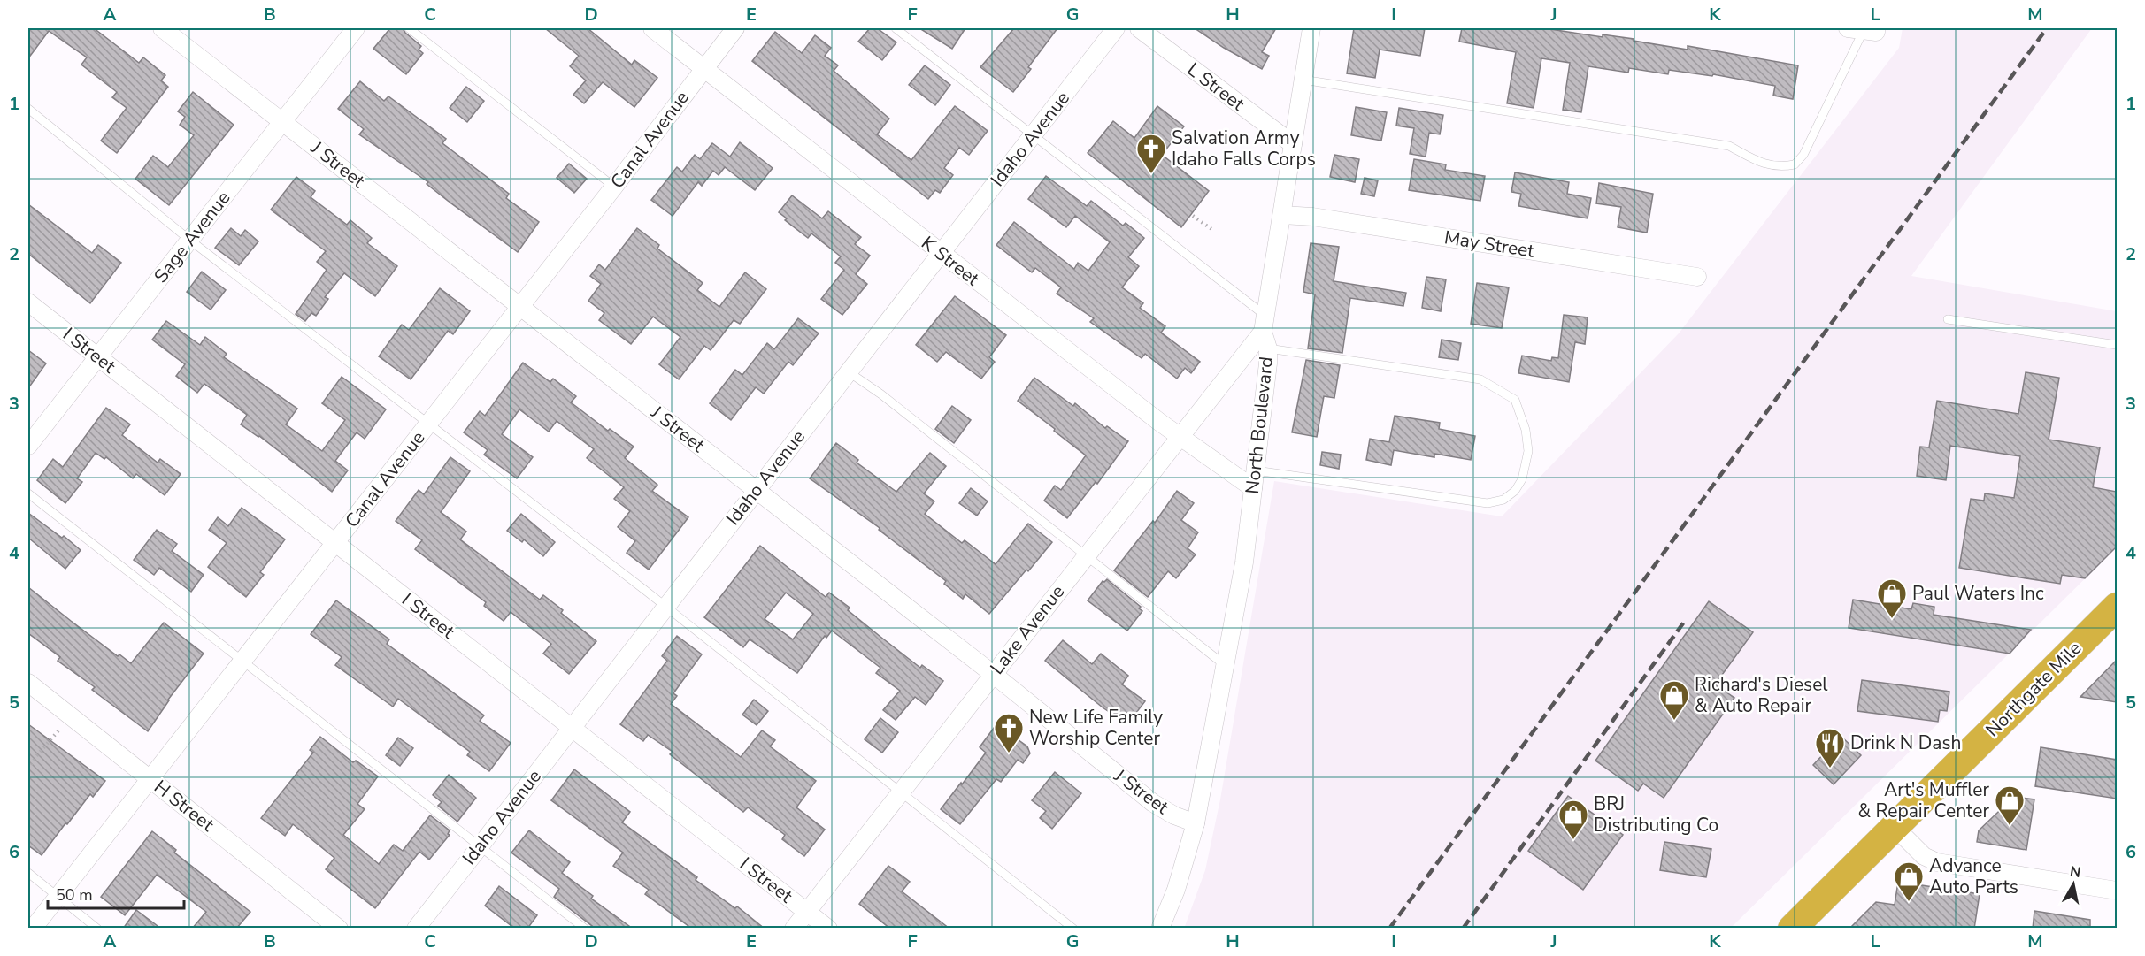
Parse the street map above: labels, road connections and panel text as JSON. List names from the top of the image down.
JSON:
{
  "streets": {
    "highway": ["Northgate Mile"],
    "street": [
      "L Street",
      "Idaho Avenue",
      "Canal Avenue",
      "J Street",
      "Sage Avenue",
      "May Street",
      "K Street",
      "I Street",
      "North Boulevard",
      "Lake Avenue",
      "H Street"
    ]
  },
  "crossings": [
    ["L Street", "North Boulevard"],
    ["Idaho Avenue", "J Street"],
    ["Idaho Avenue", "K Street"],
    ["Idaho Avenue", "I Street"],
    ["Canal Avenue", "J Street"],
    ["Canal Avenue", "K Street"],
    ["Canal Avenue", "I Street"],
    ["Canal Avenue", "H Street"],
    ["J Street", "Sage Avenue"],
    ["J Street", "North Boulevard"],
    ["J Street", "Lake Avenue"],
    ["Sage Avenue", "I Street"],
    ["May Street", "North Boulevard"],
    ["K Street", "North Boulevard"],
    ["K Street", "Lake Avenue"],
    ["I Street", "Lake Avenue"],
    ["North Boulevard", "Lake Avenue"]
  ],
  "places": {
    "church": ["Salvation Army Idaho Falls Corps", "New Life Family Worship Center"],
    "shop": [
      "Paul Waters Inc",
      "Richard's Diesel & Auto Repair",
      "Art's Muffler & Repair Center",
      "BRJ Distributing Co",
      "Advance Auto Parts"
    ],
    "restaurant": ["Drink N Dash"]
  },
  "scale_bar": "50 m",
  "north": "top",
  "grid": {
    "columns": [
      "A",
      "B",
      "C",
      "D",
      "E",
      "F",
      "G",
      "H",
      "I",
      "J",
      "K",
      "L",
      "M"
    ],
    "rows": [
      "1",
      "2",
      "3",
      "4",
      "5",
      "6"
    ]
  }
}
